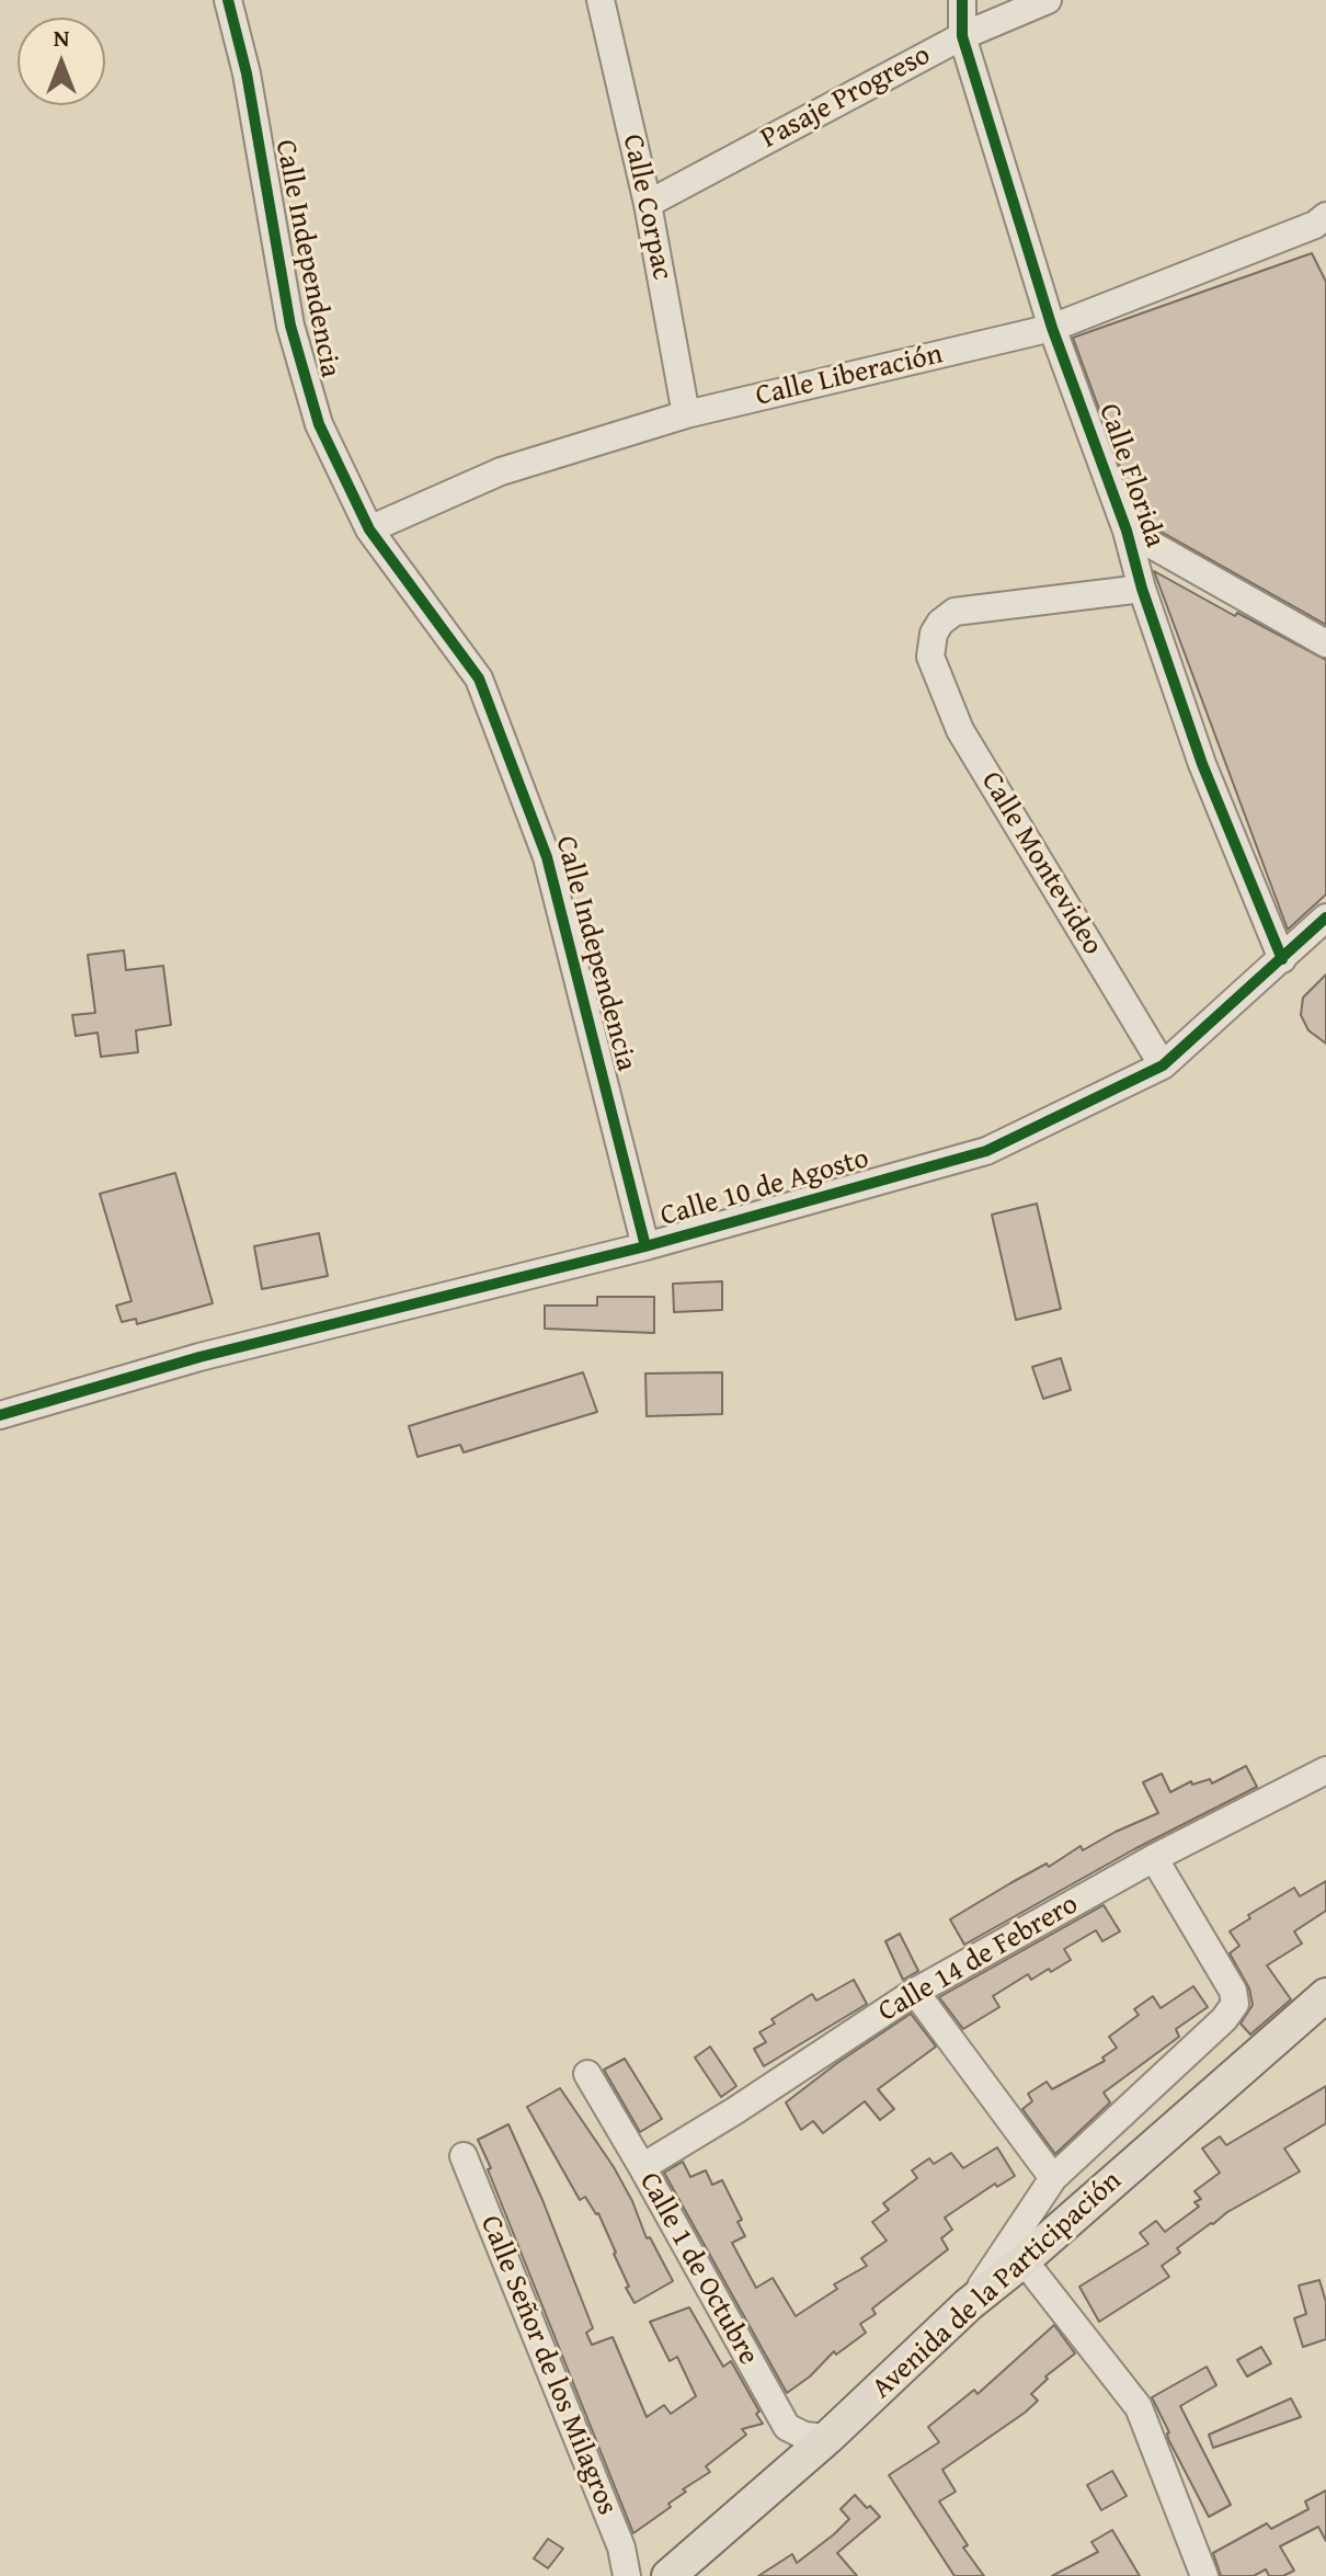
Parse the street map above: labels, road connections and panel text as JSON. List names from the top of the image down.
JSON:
{
  "streets": {
    "main road": ["Avenida de la Participación"],
    "street": [
      "Pasaje Progreso",
      "Calle Corpac",
      "Calle Independencia",
      "Calle Liberación",
      "Calle Florida",
      "Calle Montevideo",
      "Calle 10 de Agosto",
      "Calle 14 de Febrero",
      "Calle 1 de Octubre",
      "Calle Señor de los Milagros"
    ]
  },
  "crossings": [
    ["Pasaje Progreso", "Calle Corpac"],
    ["Pasaje Progreso", "Calle Florida"],
    ["Calle Corpac", "Calle Liberación"],
    ["Calle Independencia", "Calle Liberación"],
    ["Calle Independencia", "Calle 10 de Agosto"],
    ["Calle Liberación", "Calle Florida"],
    ["Calle Florida", "Calle Montevideo"],
    ["Calle Florida", "Calle 10 de Agosto"],
    ["Calle Montevideo", "Calle 10 de Agosto"],
    ["Calle 14 de Febrero", "Calle 1 de Octubre"],
    ["Calle 1 de Octubre", "Avenida de la Participación"]
  ],
  "north": "top"
}
